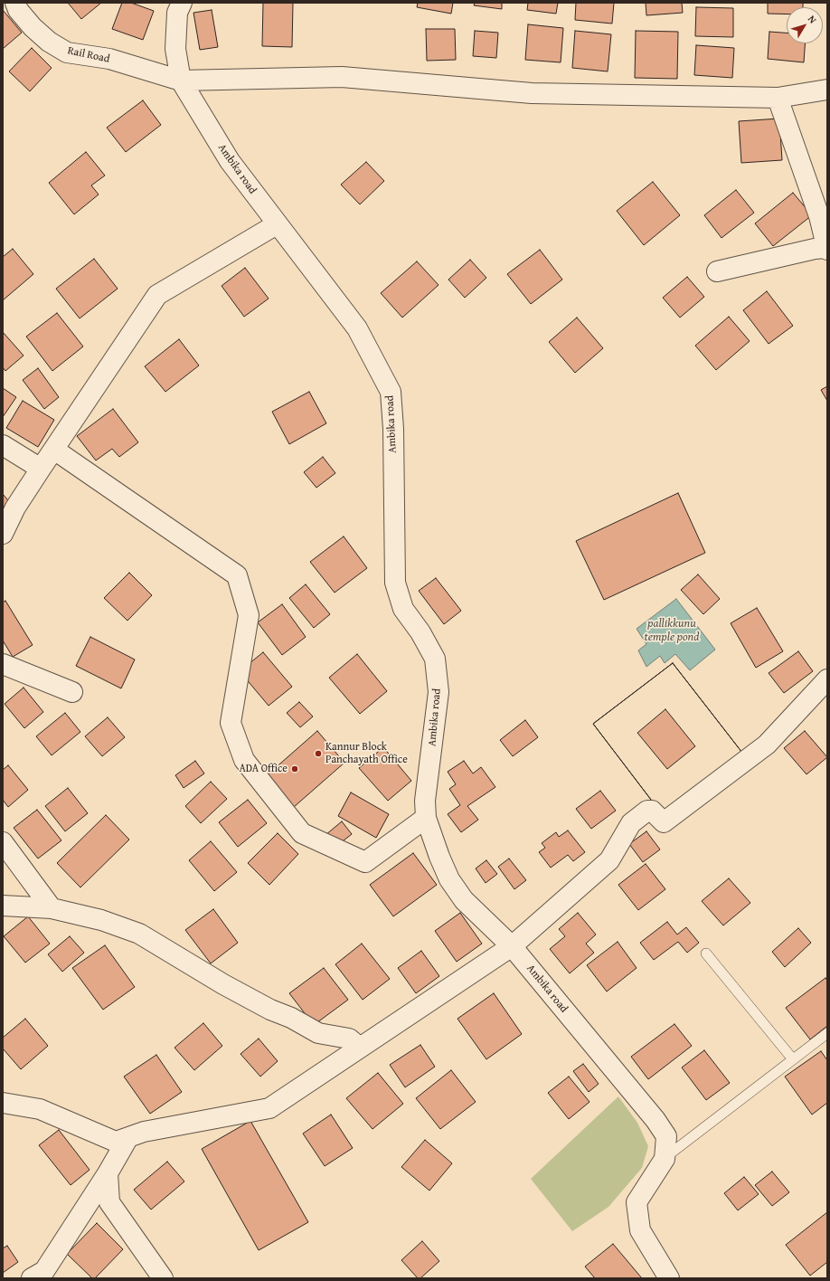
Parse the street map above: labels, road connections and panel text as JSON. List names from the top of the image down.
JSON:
{
  "streets": {
    "street": ["Rail Road", "Ambika road"]
  },
  "crossings": [
    ["Rail Road", "Ambika road"]
  ],
  "water": ["pallikkunu temple pond"],
  "places": ["Kannur Block Panchayath Office", "ADA Office"],
  "north": "top right"
}
